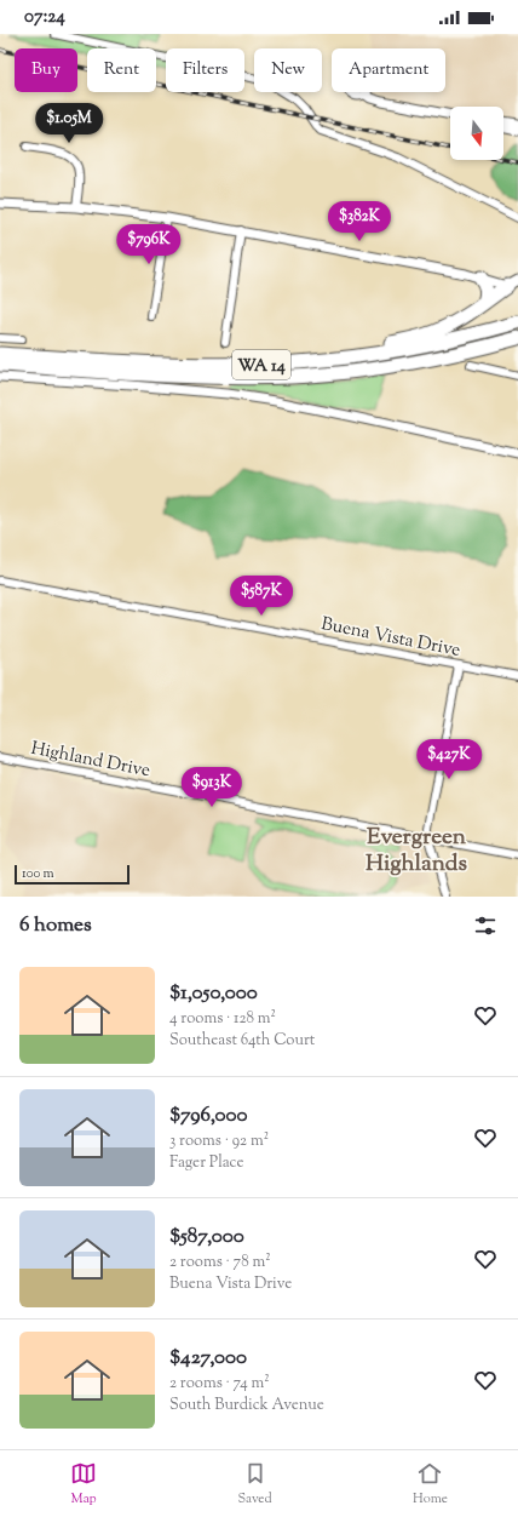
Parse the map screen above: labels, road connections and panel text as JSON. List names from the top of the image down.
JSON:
{
  "streets": {
    "highway": ["WA 14"],
    "street": ["Buena Vista Drive", "Highland Drive"]
  },
  "districts": ["Evergreen Highlands"],
  "scale_bar": "100 m",
  "north": "bottom",
  "page": {
    "status": "07:24",
    "chip": [
      "Buy",
      "Rent",
      "Filters",
      "New",
      "Apartment"
    ],
    "price": [
      "$1.05M",
      "$382K",
      "$796K",
      "$587K",
      "$427K",
      "$913K"
    ],
    "scale": "100 m",
    "heading": "6 homes",
    "list": [
      {
        "name": "$1,050,000",
        "note": "4 rooms · 128 m² · Southeast 64th Court"
      },
      {
        "name": "$796,000",
        "note": "3 rooms · 92 m² · Fager Place"
      },
      {
        "name": "$587,000",
        "note": "2 rooms · 78 m² · Buena Vista Drive"
      },
      {
        "name": "$427,000",
        "note": "2 rooms · 74 m² · South Burdick Avenue"
      }
    ],
    "tabs": ["Map", "Saved", "Home"]
  }
}
